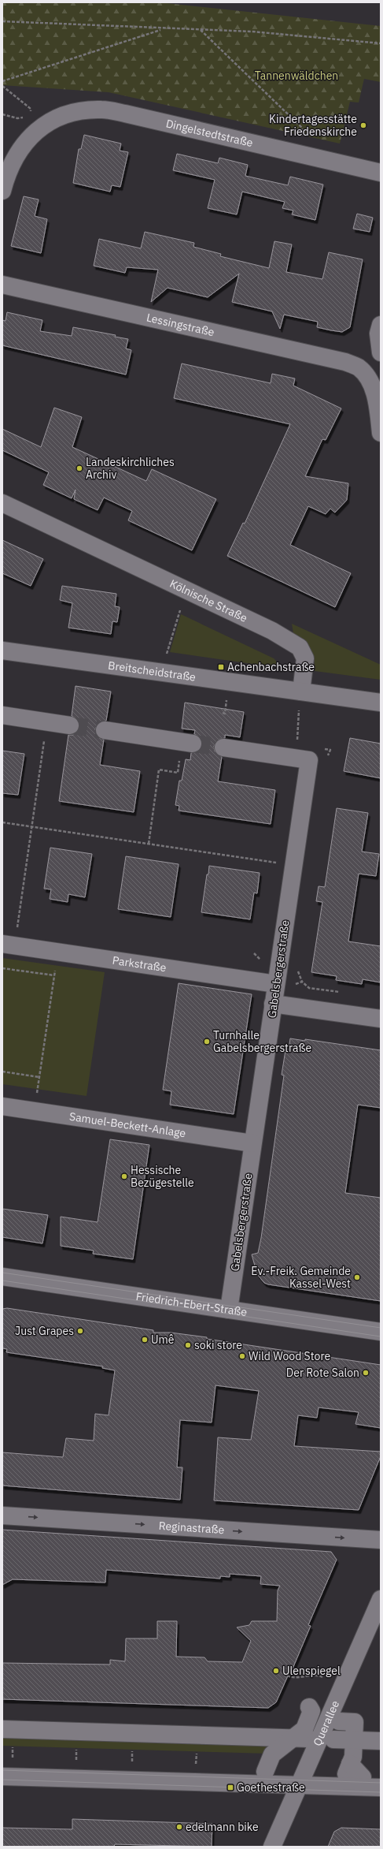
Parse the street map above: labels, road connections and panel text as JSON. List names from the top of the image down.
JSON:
{
  "streets": {
    "street": [
      "Dingelstedtstraße",
      "Lessingstraße",
      "Kölnische Straße",
      "Breitscheidstraße",
      "Parkstraße",
      "Gabelsbergerstraße",
      "Samuel-Beckett-Anlage",
      "Friedrich-Ebert-Straße",
      "Reginastraße",
      "Querallee"
    ]
  },
  "crossings": [
    ["Kölnische Straße", "Breitscheidstraße"],
    ["Parkstraße", "Gabelsbergerstraße"],
    ["Gabelsbergerstraße", "Samuel-Beckett-Anlage"],
    ["Gabelsbergerstraße", "Friedrich-Ebert-Straße"]
  ],
  "one_way": ["Reginastraße"],
  "parks": ["Tannenwäldchen"],
  "places": {
    "other": [
      "Kindertagesstätte Friedenskirche",
      "Landeskirchliches Archiv",
      "Turnhalle Gabelsbergerstraße",
      "Hessische Bezügestelle",
      "Ev.-Freik. Gemeinde Kassel-West",
      "Just Grapes",
      "Umê",
      "soki store",
      "Wild Wood Store",
      "Der Rote Salon",
      "Ulenspiegel",
      "edelmann bike"
    ],
    "transit": ["Achenbachstraße", "Goethestraße"]
  }
}
